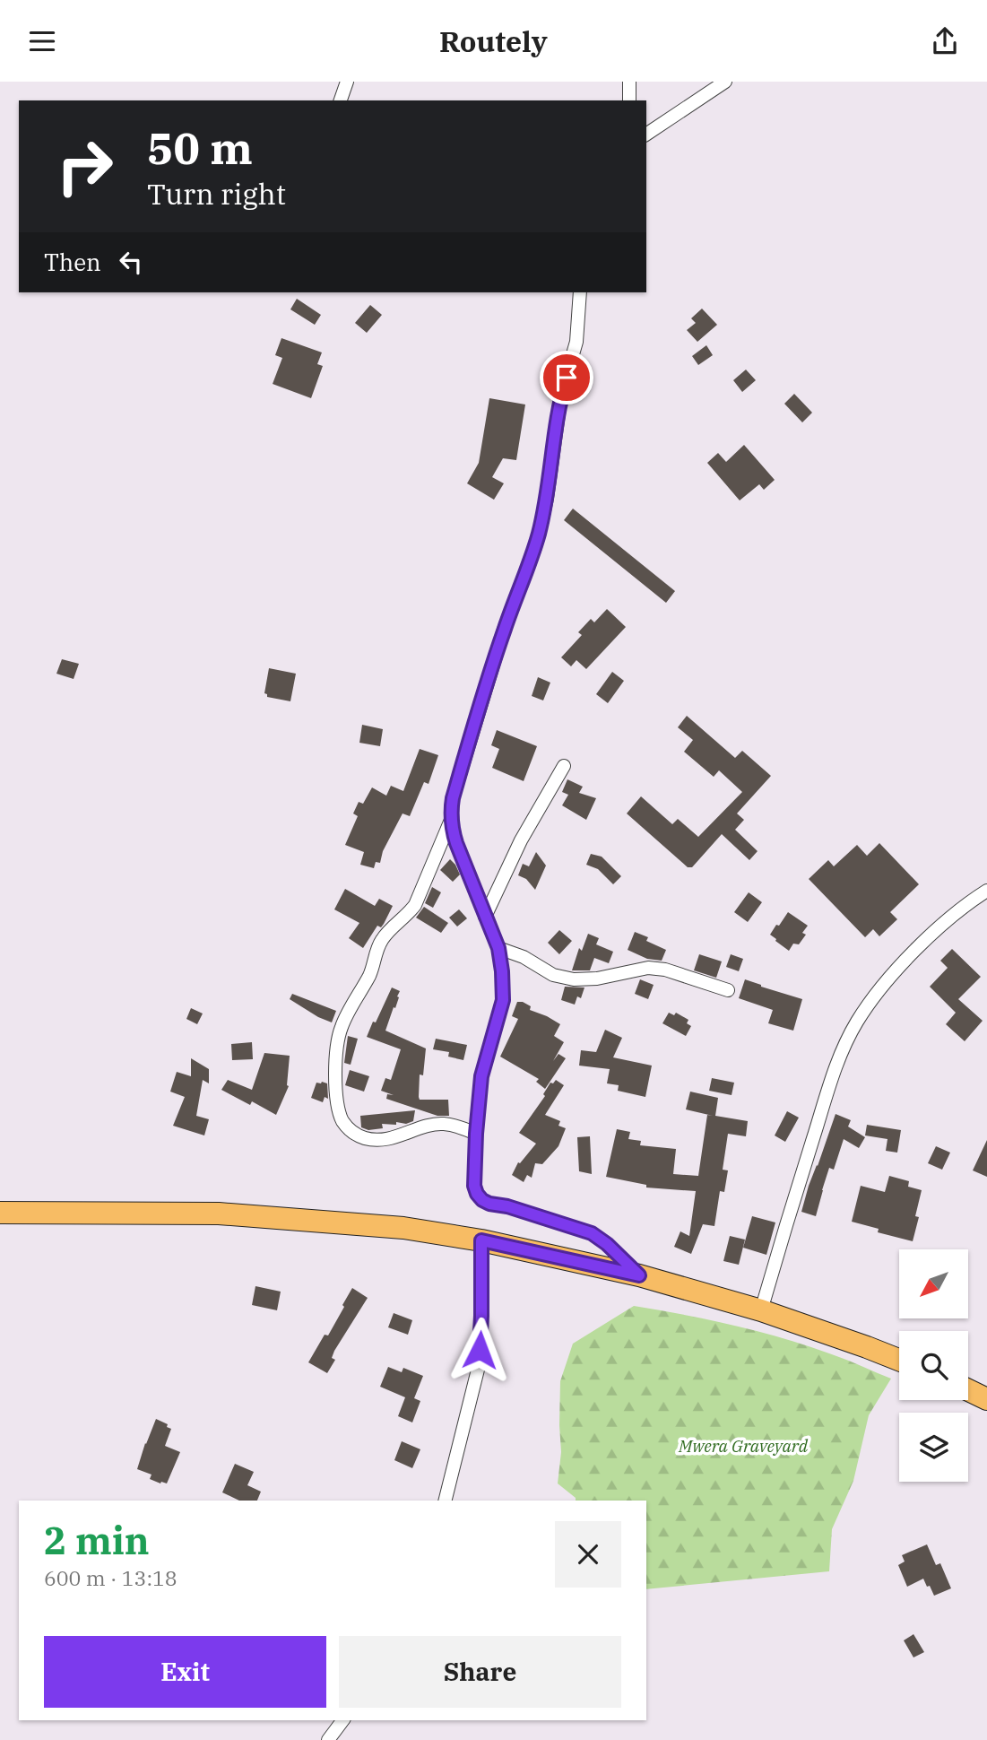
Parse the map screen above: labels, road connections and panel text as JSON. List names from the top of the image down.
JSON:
{
  "parks": ["Mwera Graveyard"],
  "north": "bottom left",
  "page": {
    "header": "Routely",
    "turn": ["50 m", "Turn right"],
    "then": "Then",
    "heading": ["2 min", "600 m · 13:18"],
    "buttons": ["Exit", "Share"]
  }
}
